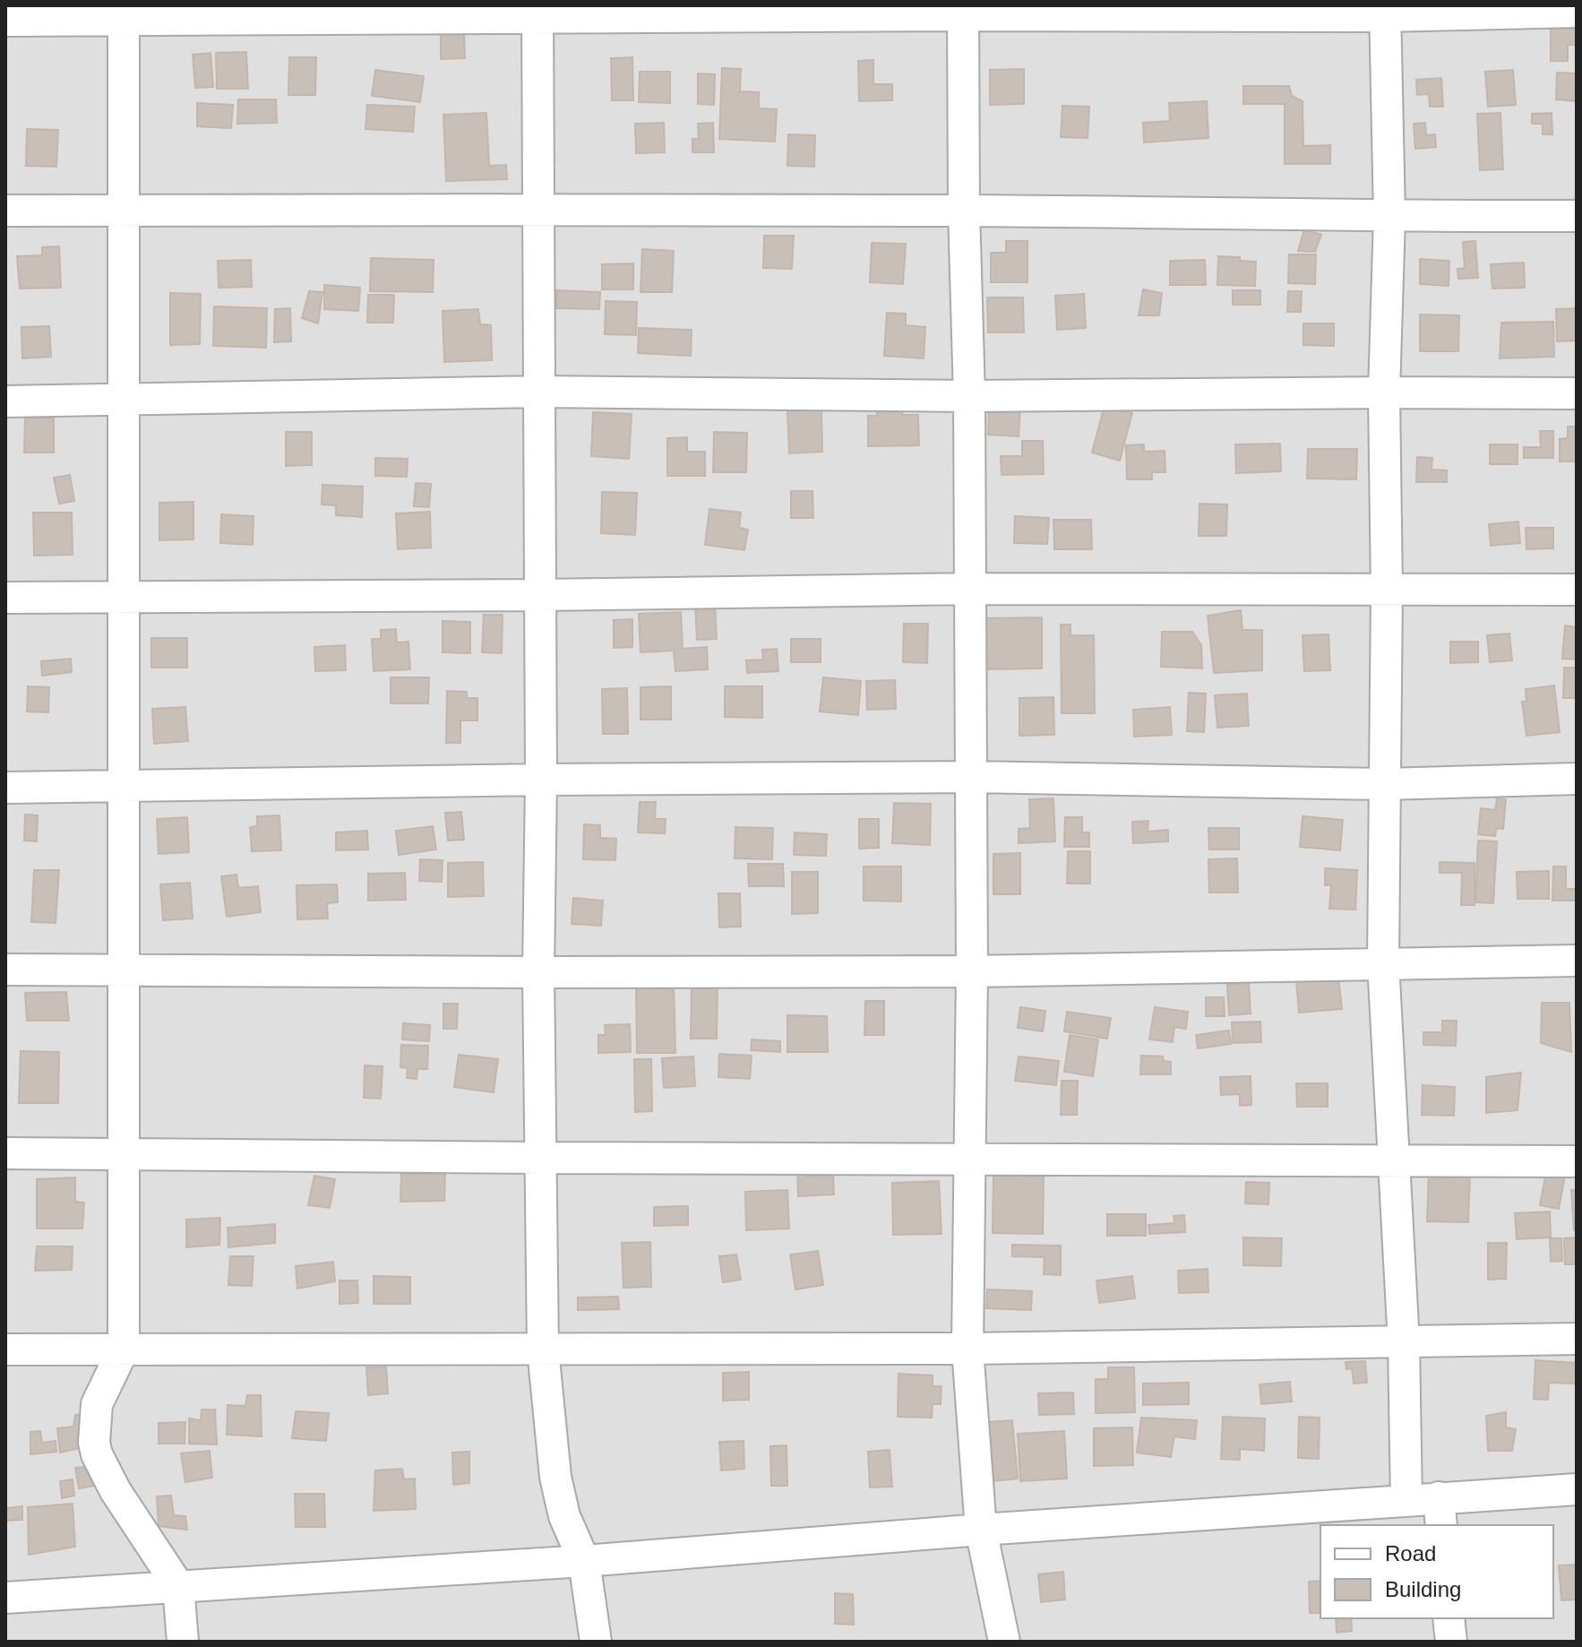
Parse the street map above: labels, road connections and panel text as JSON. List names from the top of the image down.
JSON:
{
  "legend": ["Road", "Building"]
}
